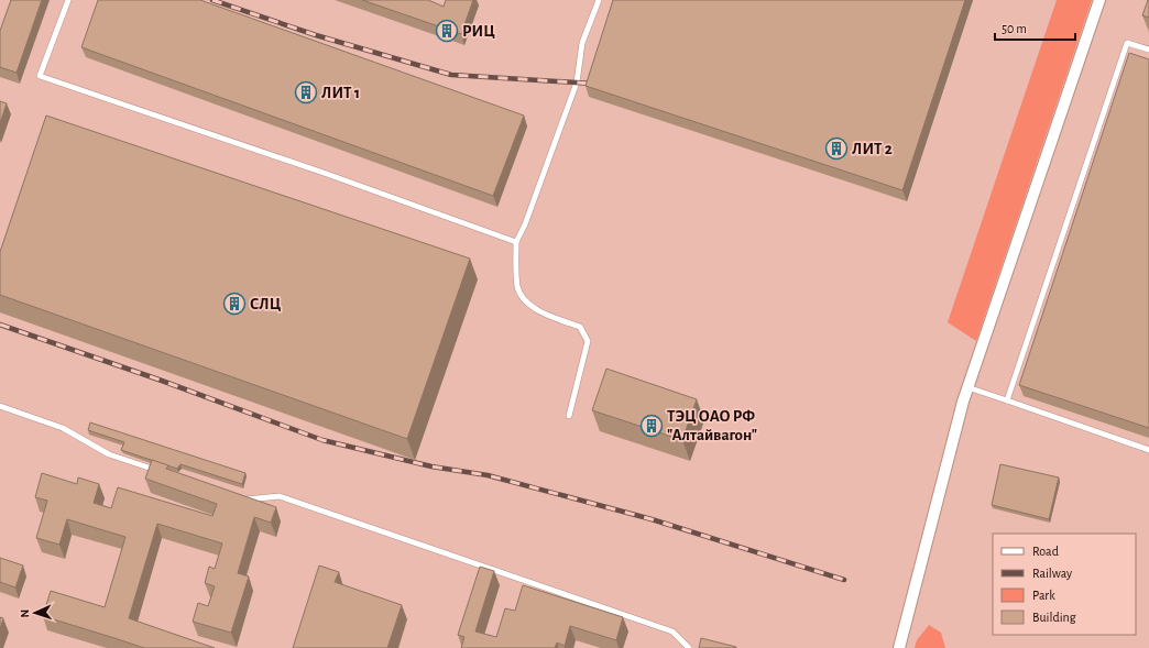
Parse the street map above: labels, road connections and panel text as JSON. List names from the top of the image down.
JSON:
{
  "places": {
    "building": [
      "РИЦ",
      "ЛИТ 1",
      "ЛИТ 2",
      "СЛЦ",
      "ТЭЦ ОАО РФ \"Алтайвагон\""
    ]
  },
  "legend": [
    "Road",
    "Railway",
    "Park",
    "Building"
  ],
  "scale_bar": "50 m",
  "north": "left"
}
